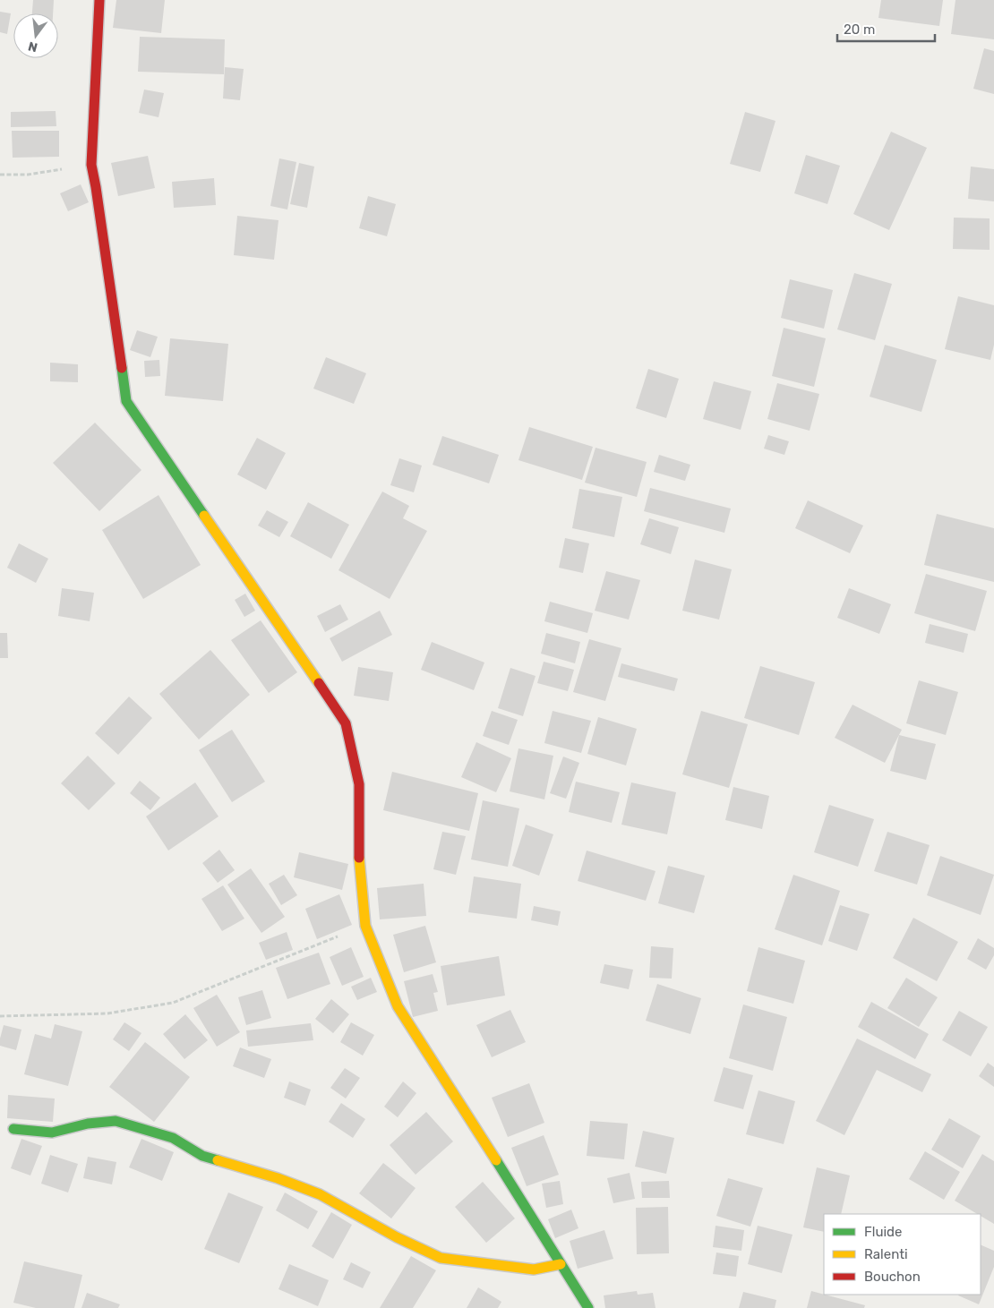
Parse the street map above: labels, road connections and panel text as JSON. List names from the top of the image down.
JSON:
{
  "legend": ["Fluide", "Ralenti", "Bouchon"],
  "scale_bar": "20 m",
  "north": "bottom"
}
